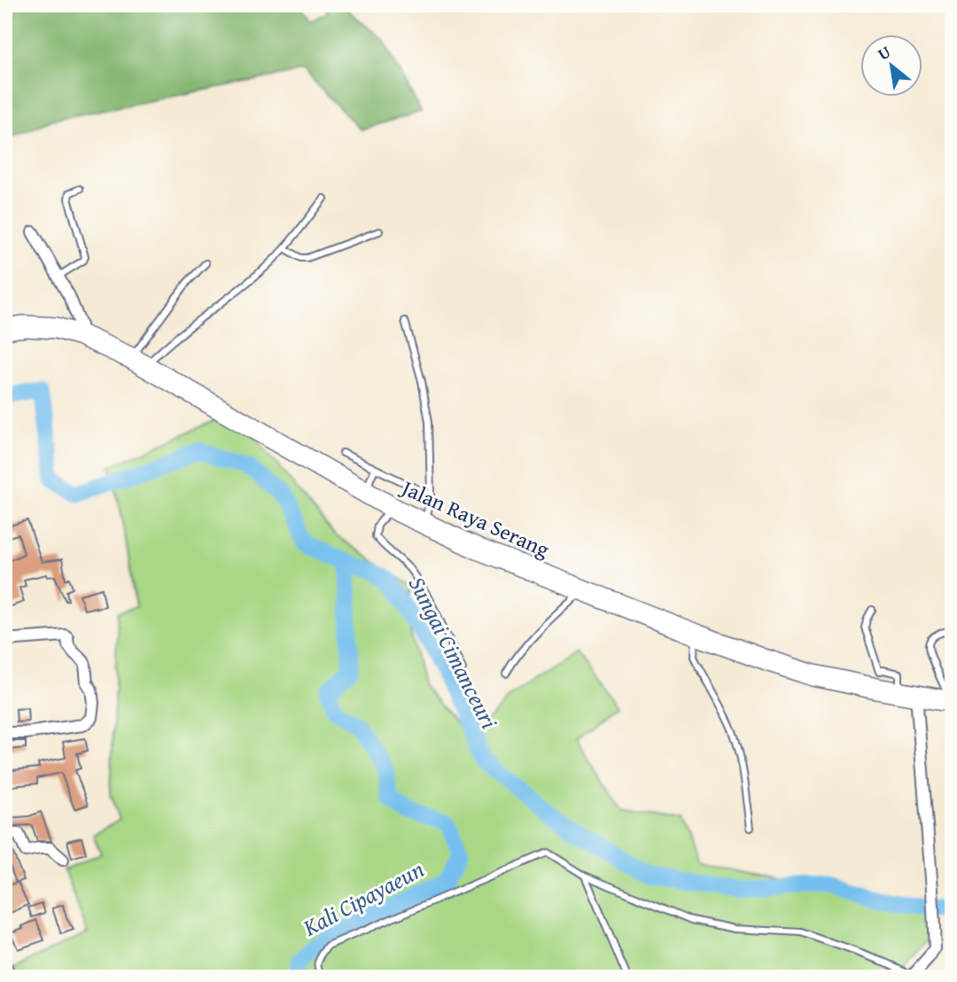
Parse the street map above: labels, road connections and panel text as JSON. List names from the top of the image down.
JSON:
{
  "streets": {
    "highway": ["Jalan Raya Serang"]
  },
  "water": ["Sungai Cimanceuri", "Kali Cipayaeun"],
  "north": "top left"
}
